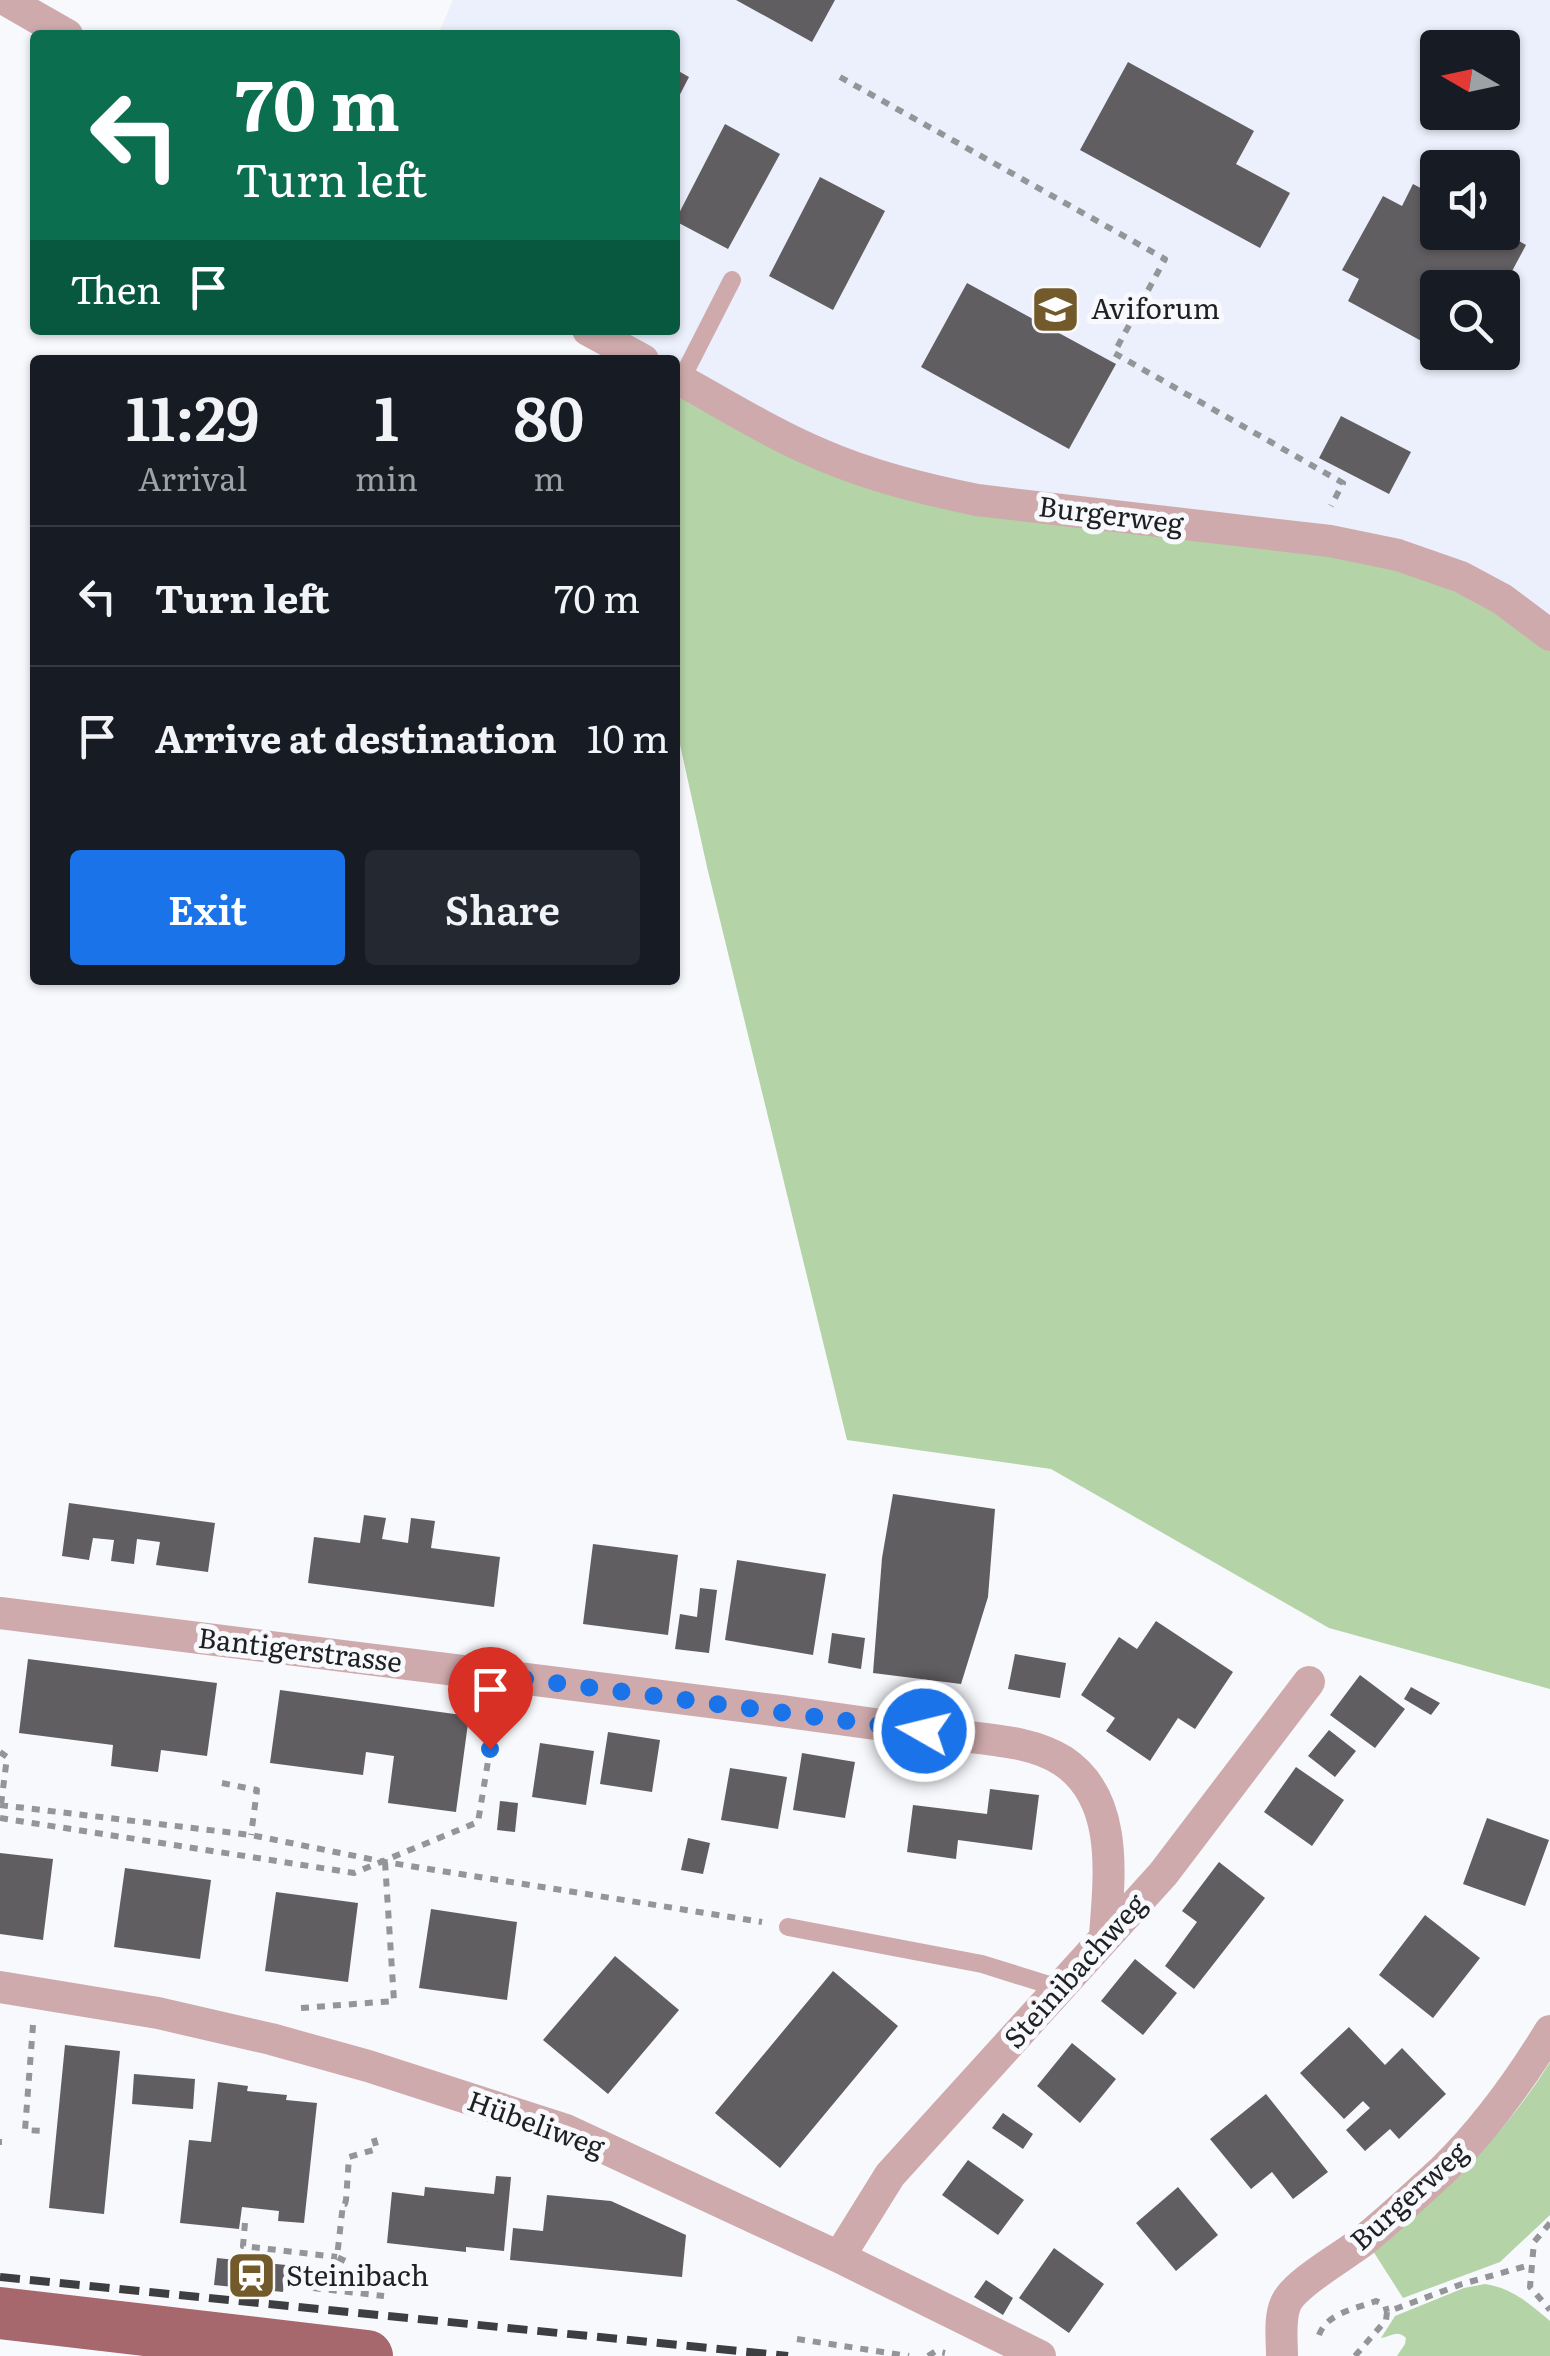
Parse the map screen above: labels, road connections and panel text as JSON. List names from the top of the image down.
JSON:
{
  "streets": {
    "street": [
      "Burgerweg",
      "Bantigerstrasse",
      "Steinibachweg",
      "Hübeliweg"
    ]
  },
  "crossings": [
    ["Bantigerstrasse", "Steinibachweg"],
    ["Steinibachweg", "Hübeliweg"]
  ],
  "places": {
    "school or university": ["Aviforum"],
    "station": ["Steinibach"]
  },
  "north": "left",
  "page": {
    "turn": ["70 m", "Turn left"],
    "then": "Then",
    "eta": [
      "11:29",
      "Arrival",
      "1",
      "min",
      "80",
      "m"
    ],
    "list": [
      {
        "name": "Turn left",
        "value": "70 m"
      },
      {
        "name": "Arrive at destination",
        "value": "10 m"
      }
    ],
    "buttons": ["Exit", "Share"]
  }
}
